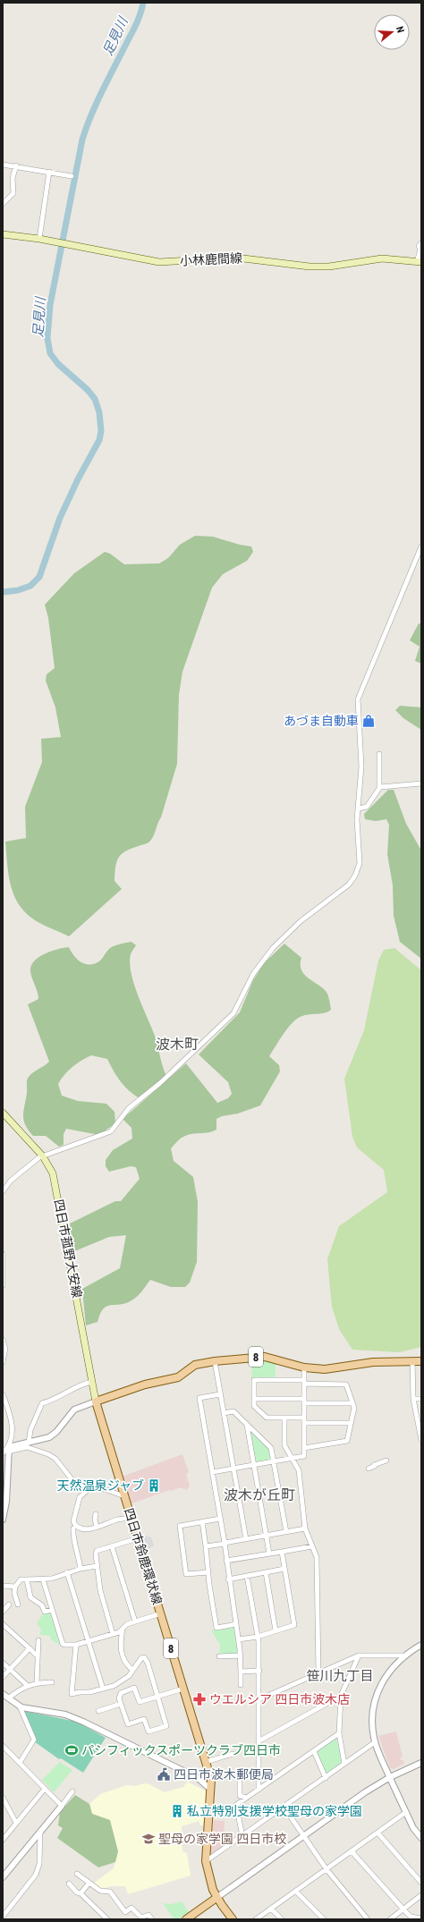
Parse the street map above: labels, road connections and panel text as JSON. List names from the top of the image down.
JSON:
{
  "streets": {
    "main road": [
      "小林鹿間線",
      "四日市菰野大安線",
      "8",
      "四日市鈴鹿環状線"
    ]
  },
  "crossings": [
    ["四日市菰野大安線", "8"],
    ["四日市菰野大安線", "四日市鈴鹿環状線"],
    ["8", "四日市鈴鹿環状線"]
  ],
  "districts": ["波木町", "波木が丘町", "笹川九丁目"],
  "water": ["足見川"],
  "places": {
    "shop": ["あづま自動車"],
    "building": ["天然温泉ジャブ", "私立特別支援学校聖母の家学園"],
    "pharmacy": ["ウエルシア 四日市波木店"],
    "sports": ["パシフィックスポーツクラブ四日市"],
    "public building": ["四日市波木郵便局"],
    "school or university": ["聖母の家学園 四日市校"]
  },
  "north": "right"
}
